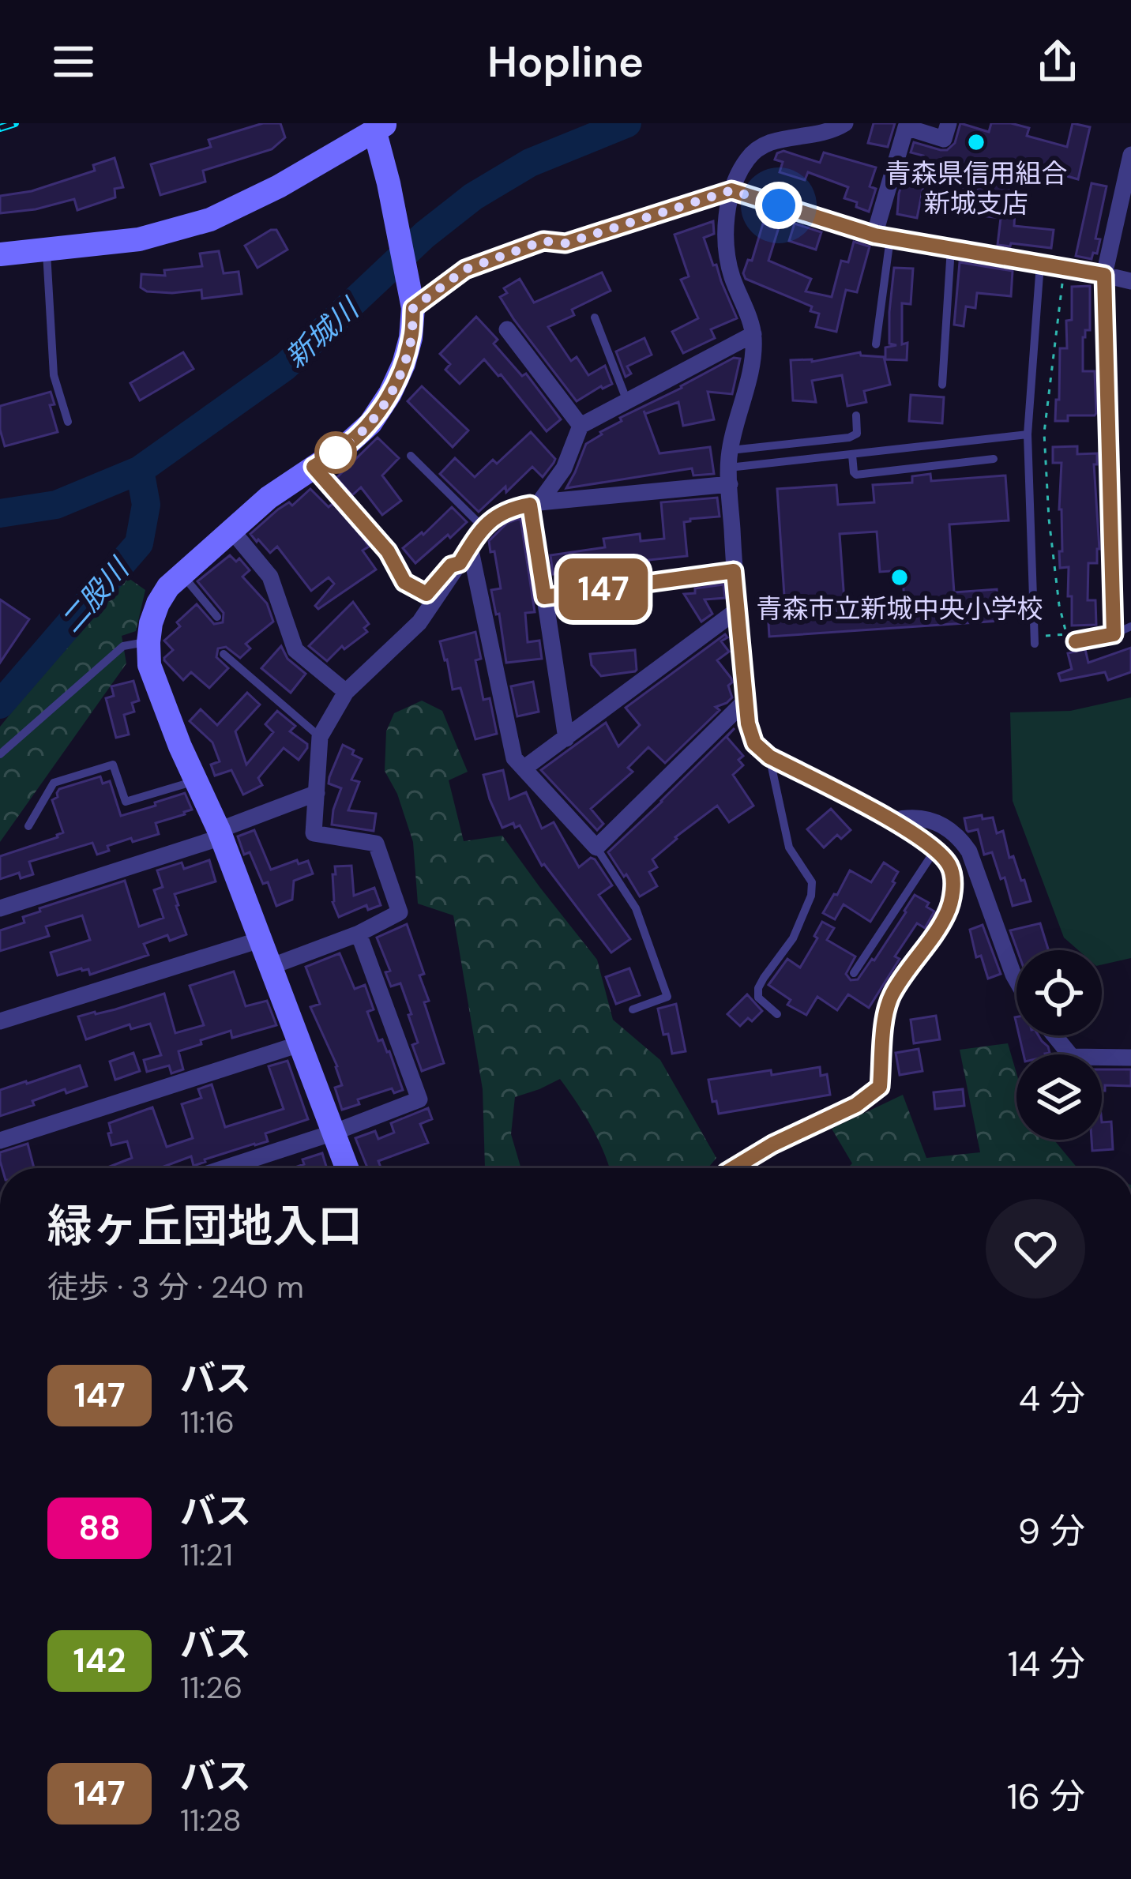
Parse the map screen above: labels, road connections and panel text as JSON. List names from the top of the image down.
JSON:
{
  "water": ["新城川", "二股川"],
  "places": ["青森県信用組合 新城支店", "青森市立新城中央小学校"],
  "lines": ["bus line 147"],
  "page": {
    "header": "Hopline",
    "on_map": "147",
    "heading": ["緑ヶ丘団地入口", "徒歩 · 3 分 · 240 m"],
    "list": [
      {
        "mark": "147",
        "name": "バス",
        "note": "11:16",
        "value": "4 分"
      },
      {
        "mark": "88",
        "name": "バス",
        "note": "11:21",
        "value": "9 分"
      },
      {
        "mark": "142",
        "name": "バス",
        "note": "11:26",
        "value": "14 分"
      },
      {
        "mark": "147",
        "name": "バス",
        "note": "11:28",
        "value": "16 分"
      }
    ]
  }
}
